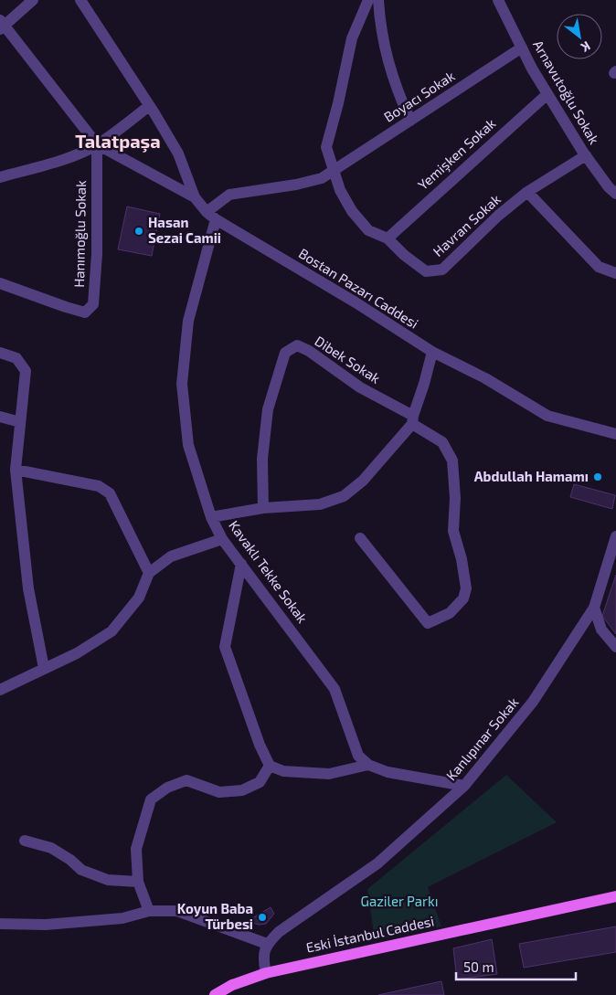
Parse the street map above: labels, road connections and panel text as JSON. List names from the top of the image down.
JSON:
{
  "streets": {
    "main road": ["Eski İstanbul Caddesi"],
    "street": [
      "Arnavutoğlu Sokak",
      "Boyacı Sokak",
      "Yemişken Sokak",
      "Havran Sokak",
      "Hanımoğlu Sokak",
      "Bostan Pazarı Caddesi",
      "Dibek Sokak",
      "Kavaklı Tekke Sokak",
      "Kanlıpınar Sokak"
    ]
  },
  "crossings": [
    ["Arnavutoğlu Sokak", "Boyacı Sokak"],
    ["Arnavutoğlu Sokak", "Yemişken Sokak"],
    ["Arnavutoğlu Sokak", "Havran Sokak"],
    ["Boyacı Sokak", "Havran Sokak"],
    ["Boyacı Sokak", "Bostan Pazarı Caddesi"],
    ["Boyacı Sokak", "Kavaklı Tekke Sokak"],
    ["Yemişken Sokak", "Havran Sokak"],
    ["Hanımoğlu Sokak", "Bostan Pazarı Caddesi"],
    ["Bostan Pazarı Caddesi", "Kavaklı Tekke Sokak"]
  ],
  "districts": ["Talatpaşa"],
  "parks": ["Gaziler Parkı"],
  "places": ["Hasan Sezai Camii", "Abdullah Hamamı", "Koyun Baba Türbesi"],
  "scale_bar": "50 m",
  "north": "bottom right"
}
